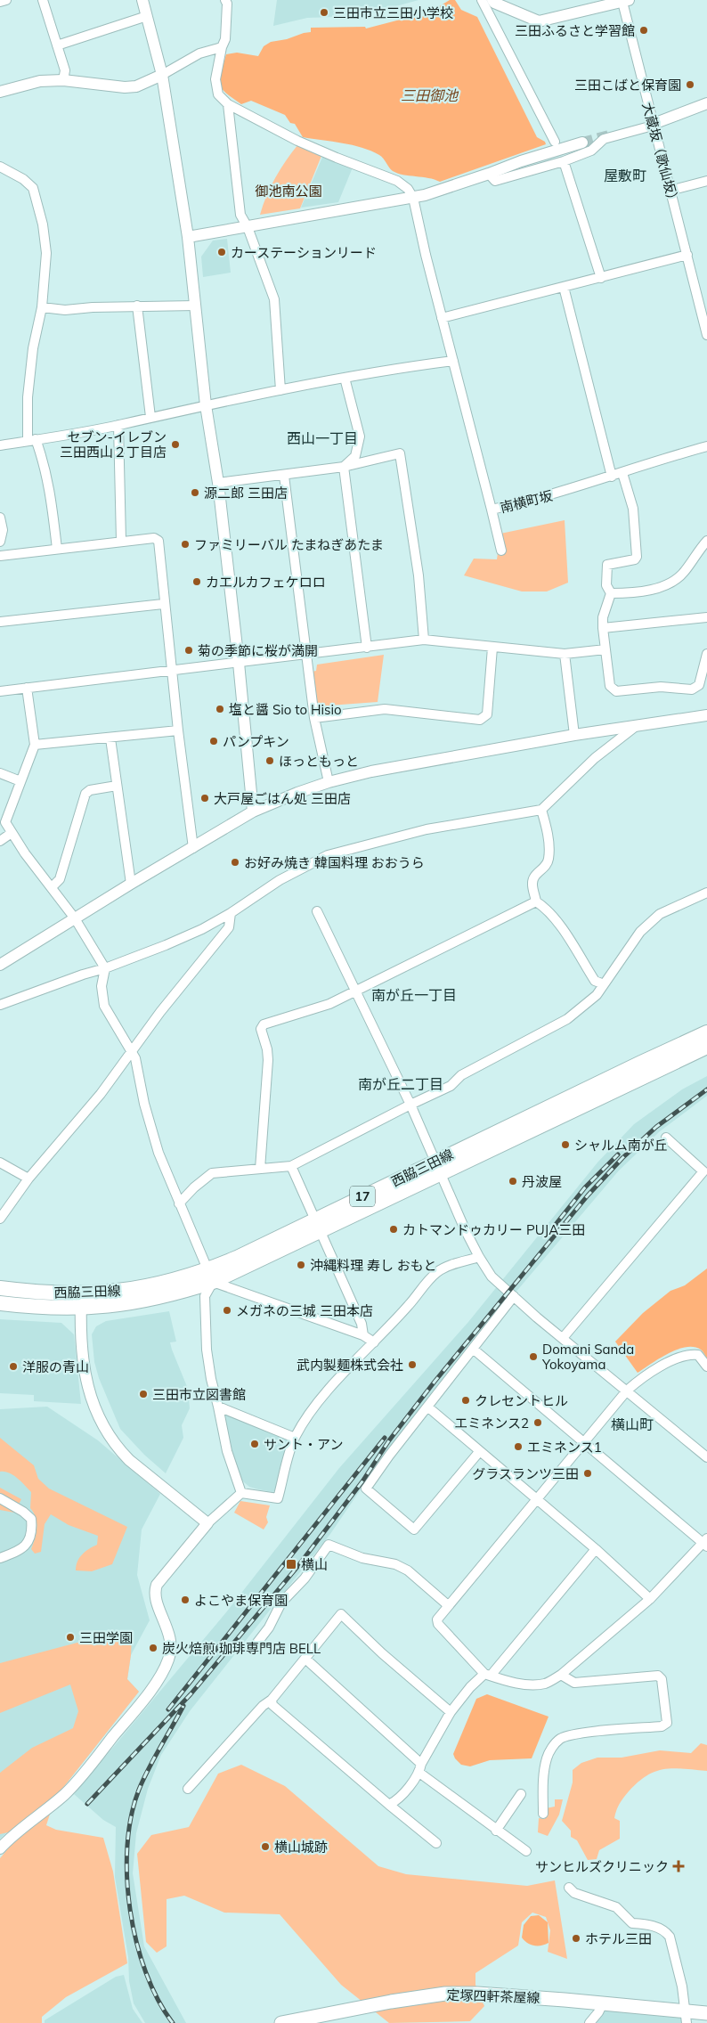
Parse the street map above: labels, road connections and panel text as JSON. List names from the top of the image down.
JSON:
{
  "streets": {
    "main road": ["西脇三田線", "17", "定塚四軒茶屋線"],
    "street": ["大蔵坂（歌仙坂）", "南横町坂"]
  },
  "districts": [
    "屋敷町",
    "西山一丁目",
    "南が丘一丁目",
    "南が丘二丁目",
    "横山町"
  ],
  "water": ["三田御池"],
  "parks": ["御池南公園"],
  "places": {
    "other": [
      "三田市立三田小学校",
      "三田ふるさと学習館",
      "三田こばと保育園",
      "カーステーションリード",
      "セブン-イレブン 三田西山２丁目店",
      "源二郎 三田店",
      "ファミリーバル たまねぎあたま",
      "カエルカフェケロロ",
      "菊の季節に桜が満開",
      "塩と醤 Sio to Hisio",
      "パンプキン",
      "ほっともっと",
      "大戸屋ごはん処 三田店",
      "お好み焼き 韓国料理 おおうら",
      "シャルム南が丘",
      "丹波屋",
      "カトマンドゥカリー PUJA三田",
      "沖縄料理 寿し おもと",
      "メガネの三城 三田本店",
      "Domani Sanda Yokoyama",
      "武内製麺株式会社",
      "洋服の青山",
      "三田市立図書館",
      "クレセントヒル",
      "エミネンス2",
      "サント・アン",
      "エミネンス1",
      "グラスランツ三田",
      "よこやま保育園",
      "三田学園",
      "炭火焙煎 珈琲専門店 BELL",
      "横山城跡",
      "ホテル三田"
    ],
    "transit": ["横山"],
    "health": ["サンヒルズクリニック"]
  }
}
